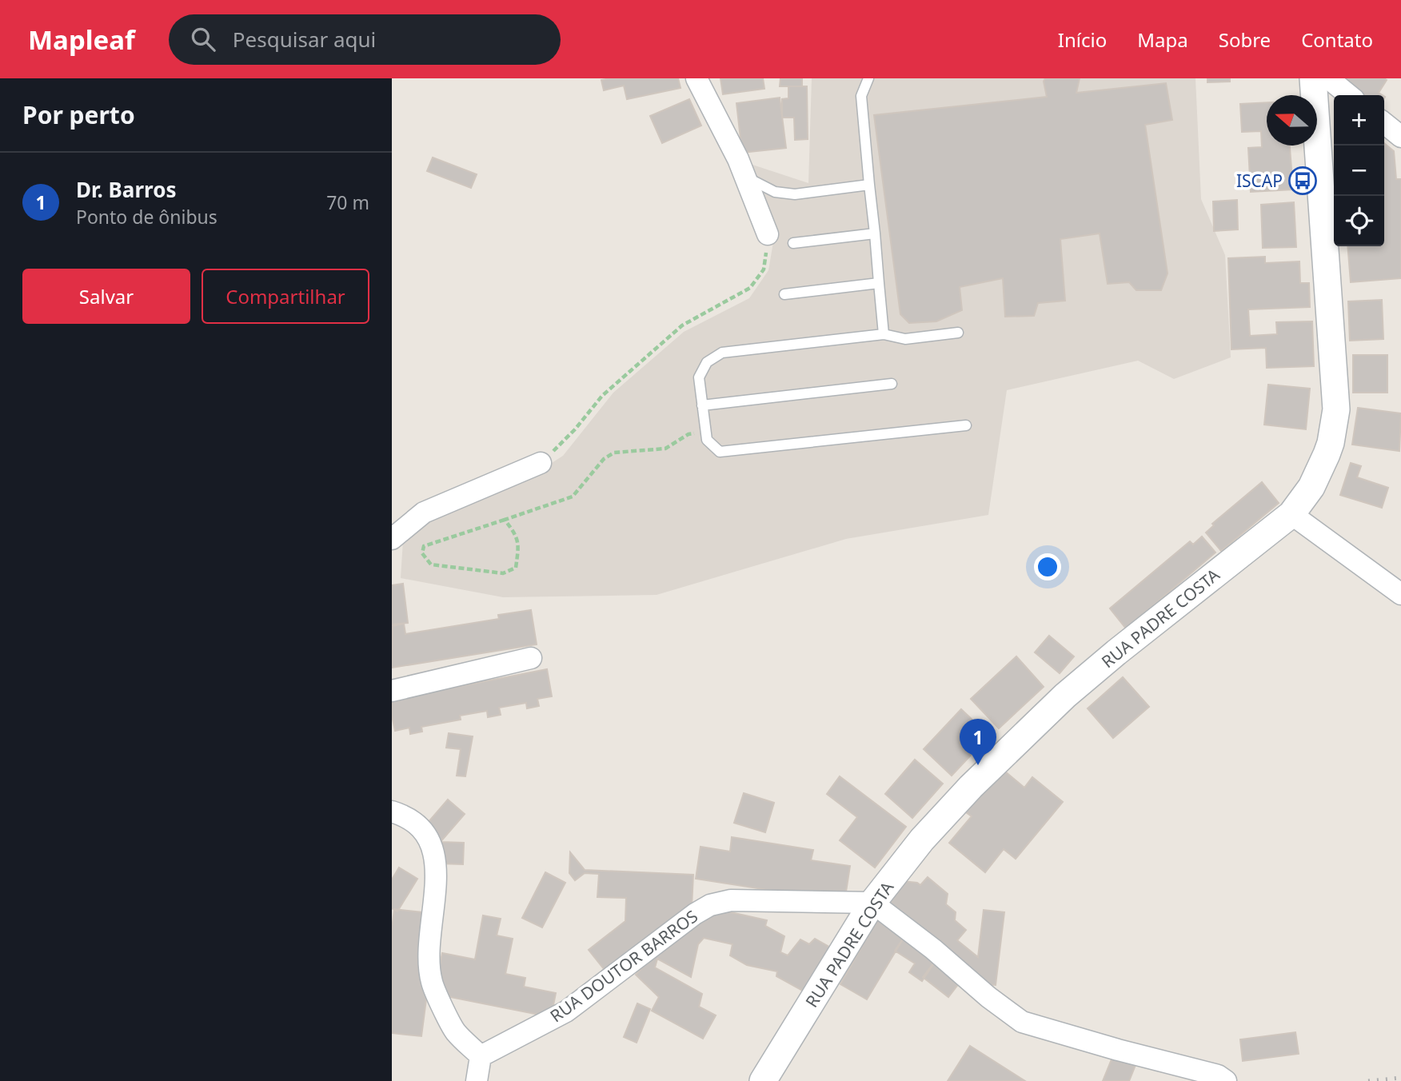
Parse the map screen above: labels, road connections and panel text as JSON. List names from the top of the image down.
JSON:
{
  "streets": {
    "street": ["RUA PADRE COSTA", "RUA DOUTOR BARROS"]
  },
  "crossings": [
    ["RUA PADRE COSTA", "RUA DOUTOR BARROS"]
  ],
  "places": {
    "bus stop": ["ISCAP"]
  },
  "north": "left",
  "page": {
    "header": "Mapleaf",
    "search": "Pesquisar aqui",
    "nav": [
      "Início",
      "Mapa",
      "Sobre",
      "Contato"
    ],
    "heading": "Por perto",
    "map_buttons": ["+", "−"],
    "list": [
      {
        "mark": "1",
        "name": "Dr. Barros",
        "note": "Ponto de ônibus",
        "value": "70 m"
      }
    ],
    "buttons": ["Salvar", "Compartilhar"],
    "pins": "1"
  }
}
